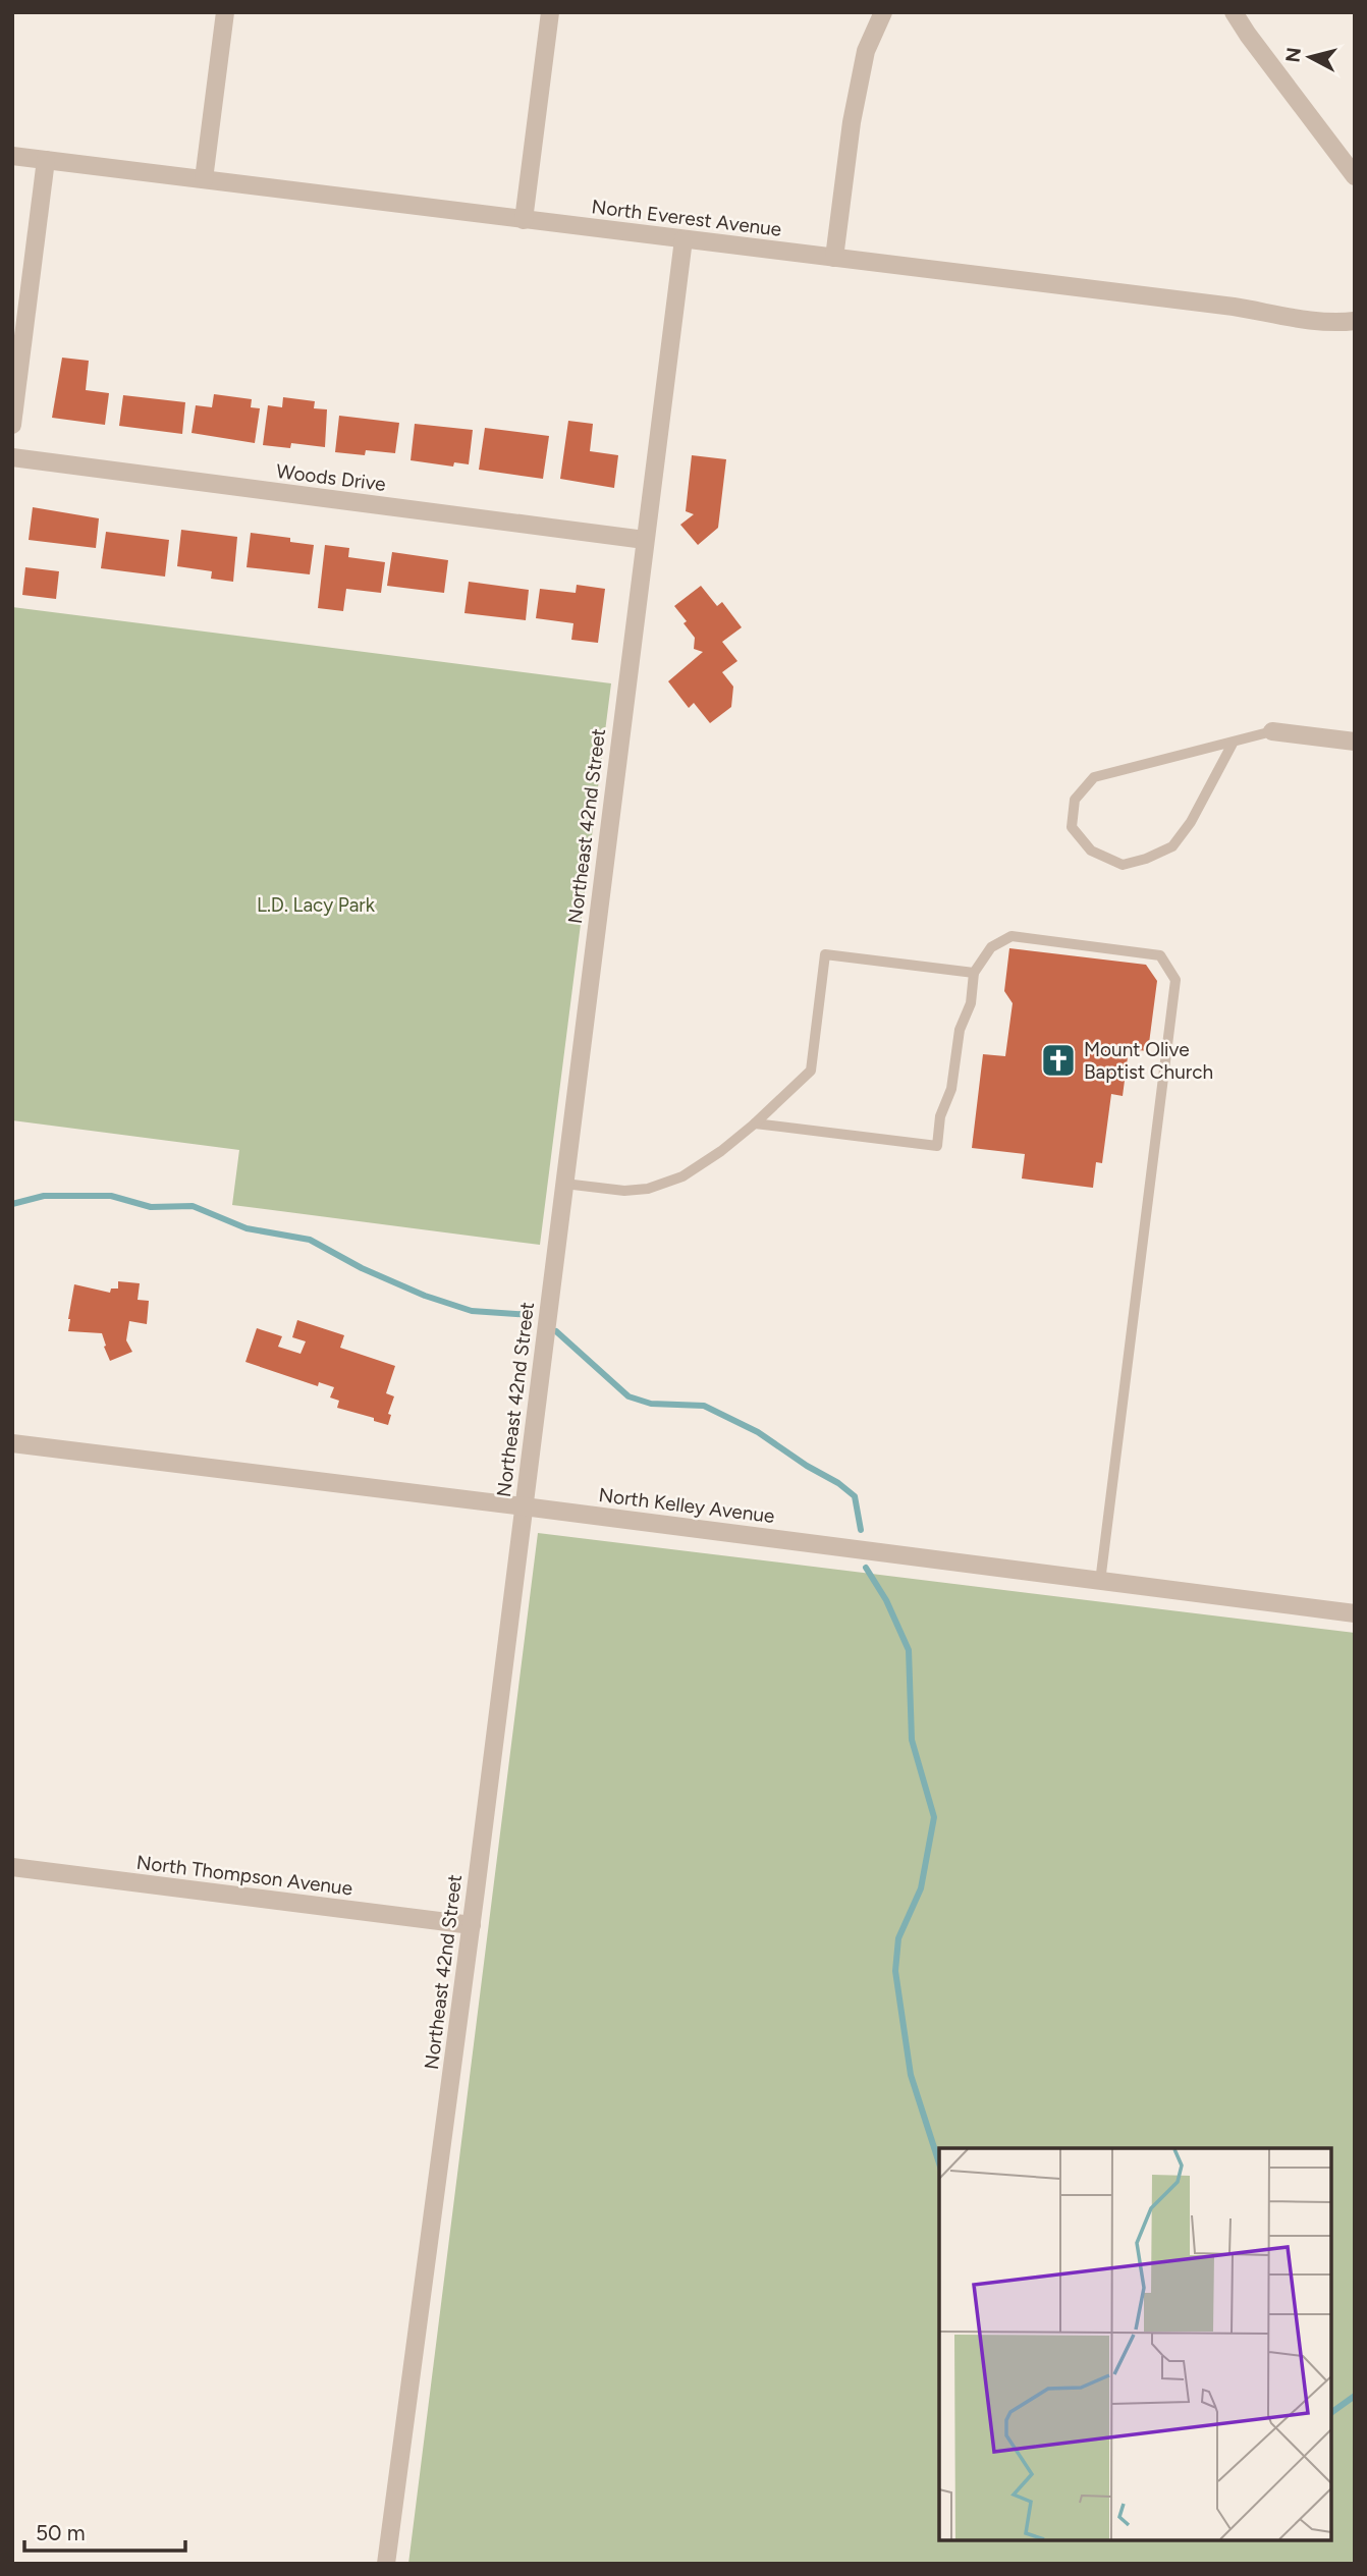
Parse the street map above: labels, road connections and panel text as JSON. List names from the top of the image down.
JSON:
{
  "streets": {
    "street": [
      "North Everest Avenue",
      "Woods Drive",
      "Northeast 42nd Street",
      "North Kelley Avenue",
      "North Thompson Avenue"
    ]
  },
  "crossings": [
    ["North Everest Avenue", "Northeast 42nd Street"],
    ["Woods Drive", "Northeast 42nd Street"],
    ["Northeast 42nd Street", "North Kelley Avenue"],
    ["Northeast 42nd Street", "North Thompson Avenue"]
  ],
  "parks": ["L.D. Lacy Park"],
  "places": {
    "church": ["Mount Olive Baptist Church"]
  },
  "scale_bar": "50 m",
  "north": "left"
}
